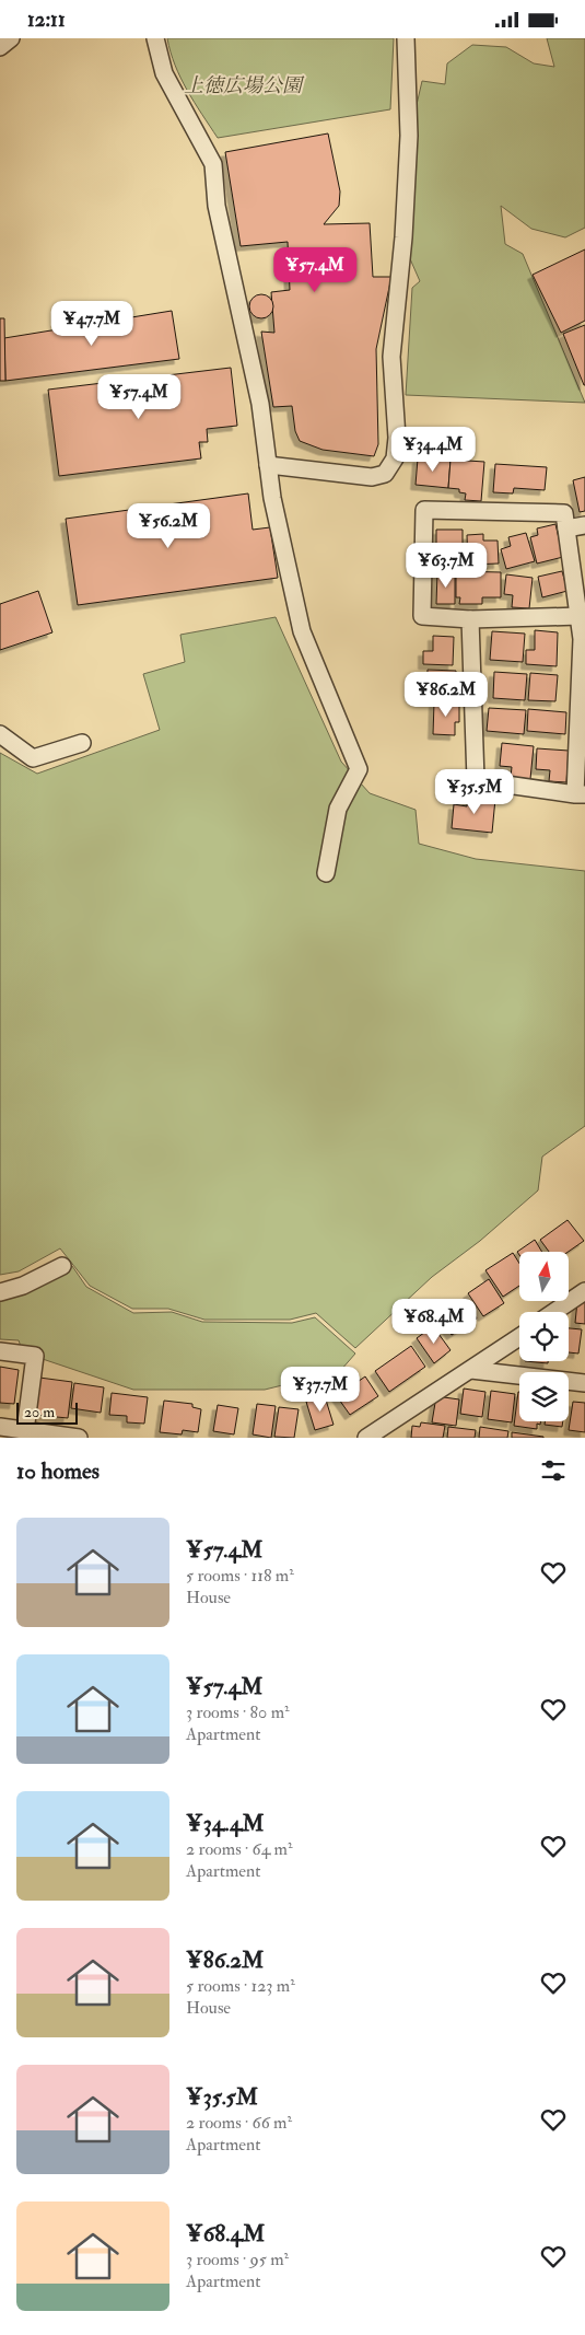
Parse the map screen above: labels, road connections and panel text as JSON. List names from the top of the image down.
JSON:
{
  "parks": ["上徳広場公園"],
  "scale_bar": "20 m",
  "north": "top",
  "page": {
    "status": "12:11",
    "price": [
      "¥57.4M",
      "¥47.7M",
      "¥57.4M",
      "¥34.4M",
      "¥56.2M",
      "¥63.7M",
      "¥86.2M",
      "¥35.5M",
      "¥68.4M",
      "¥37.7M"
    ],
    "scale": "20 m",
    "heading": "10 homes",
    "list": [
      {
        "name": "¥57.4M",
        "note": "5 rooms · 118 m² · House"
      },
      {
        "name": "¥57.4M",
        "note": "3 rooms · 80 m² · Apartment"
      },
      {
        "name": "¥34.4M",
        "note": "2 rooms · 64 m² · Apartment"
      },
      {
        "name": "¥86.2M",
        "note": "5 rooms · 123 m² · House"
      },
      {
        "name": "¥35.5M",
        "note": "2 rooms · 66 m² · Apartment"
      },
      {
        "name": "¥68.4M",
        "note": "3 rooms · 95 m² · Apartment"
      }
    ]
  }
}
